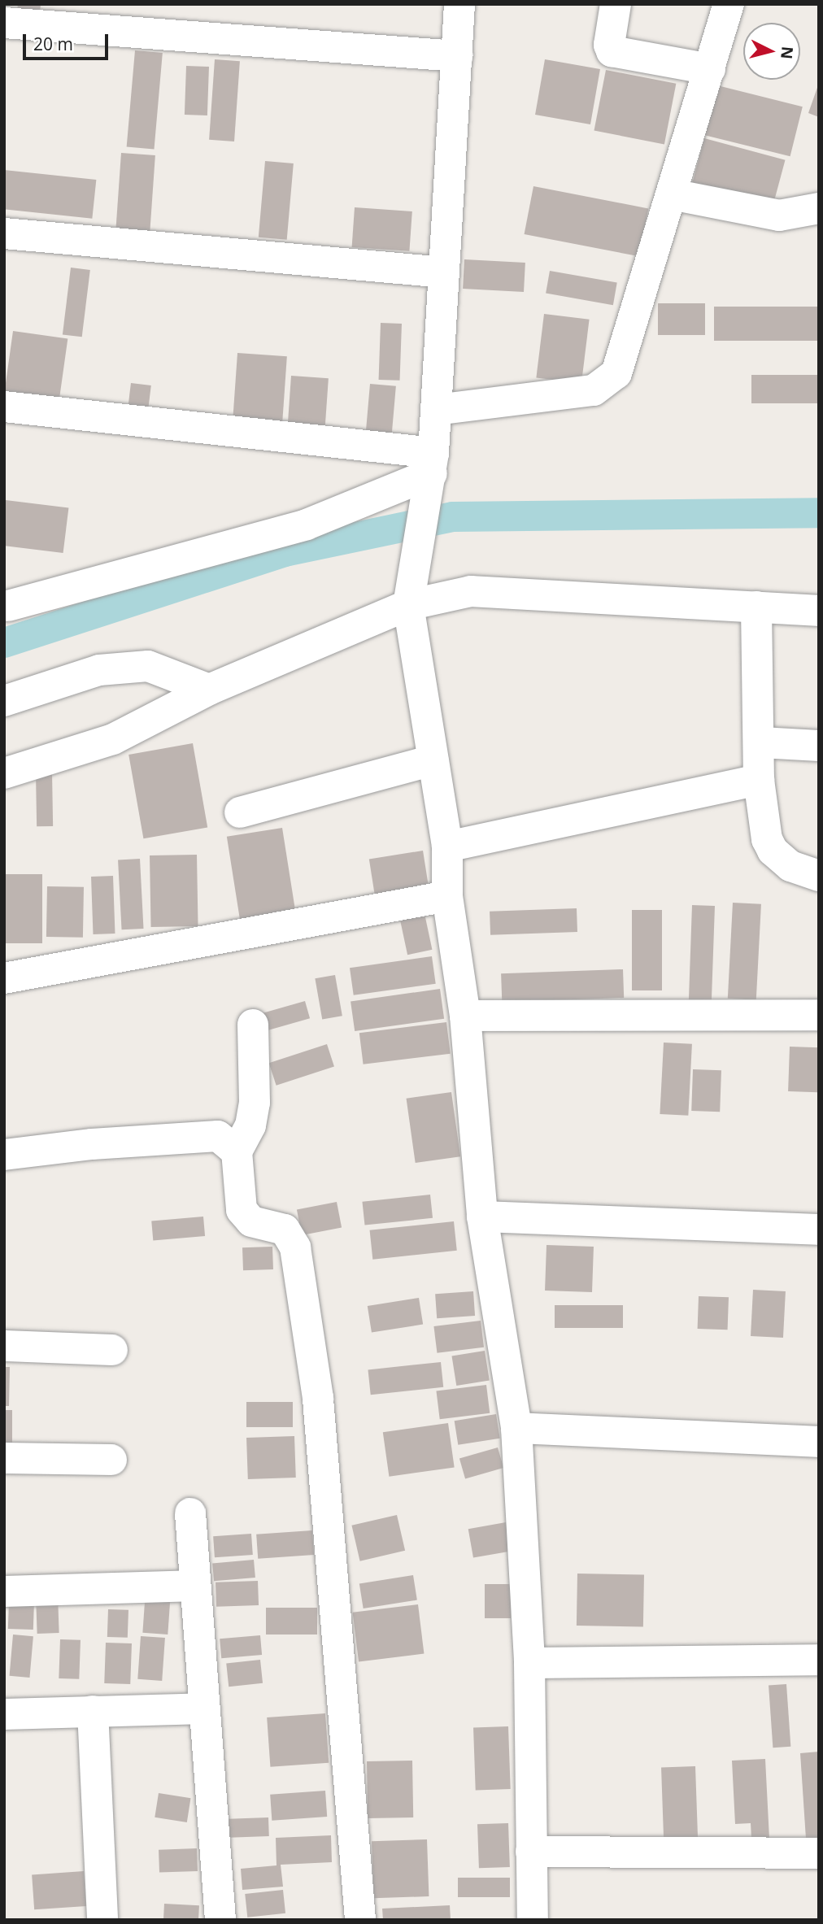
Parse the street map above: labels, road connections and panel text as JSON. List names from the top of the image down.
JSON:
{
  "scale_bar": "20 m",
  "north": "right"
}
